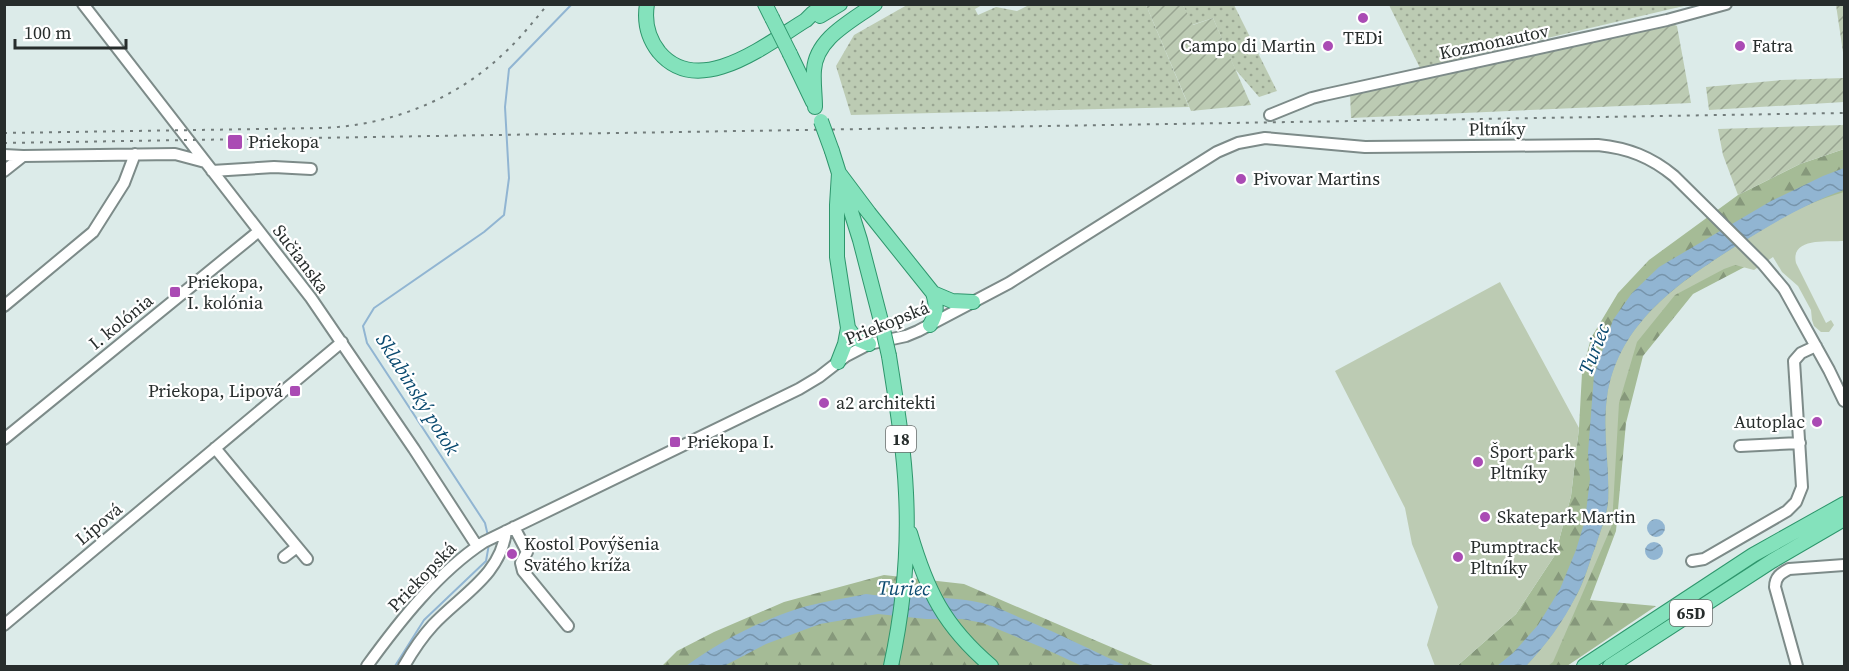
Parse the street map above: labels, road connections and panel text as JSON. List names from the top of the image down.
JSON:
{
  "streets": {
    "main road": ["18", "65D"],
    "street": [
      "Kozmonautov",
      "Pltníky",
      "Sučianska",
      "I. kolónia",
      "Priekopská",
      "Lipová"
    ]
  },
  "crossings": [
    ["Pltníky", "Priekopská"],
    ["Sučianska", "I. kolónia"],
    ["Sučianska", "Priekopská"],
    ["Sučianska", "Lipová"]
  ],
  "water": ["Turiec", "Sklabinský potok"],
  "places": {
    "other": [
      "TEDi",
      "Campo di Martin",
      "Fatra",
      "Pivovar Martins",
      "a2 architekti",
      "Autoplac",
      "Šport park Pltníky",
      "Skatepark Martin",
      "Kostol Povýšenia Svätého kríža",
      "Pumptrack Pltníky"
    ],
    "transit": [
      "Priekopa",
      "Priekopa, I. kolónia",
      "Priekopa, Lipová",
      "Priekopa I."
    ]
  },
  "scale_bar": "100 m"
}
